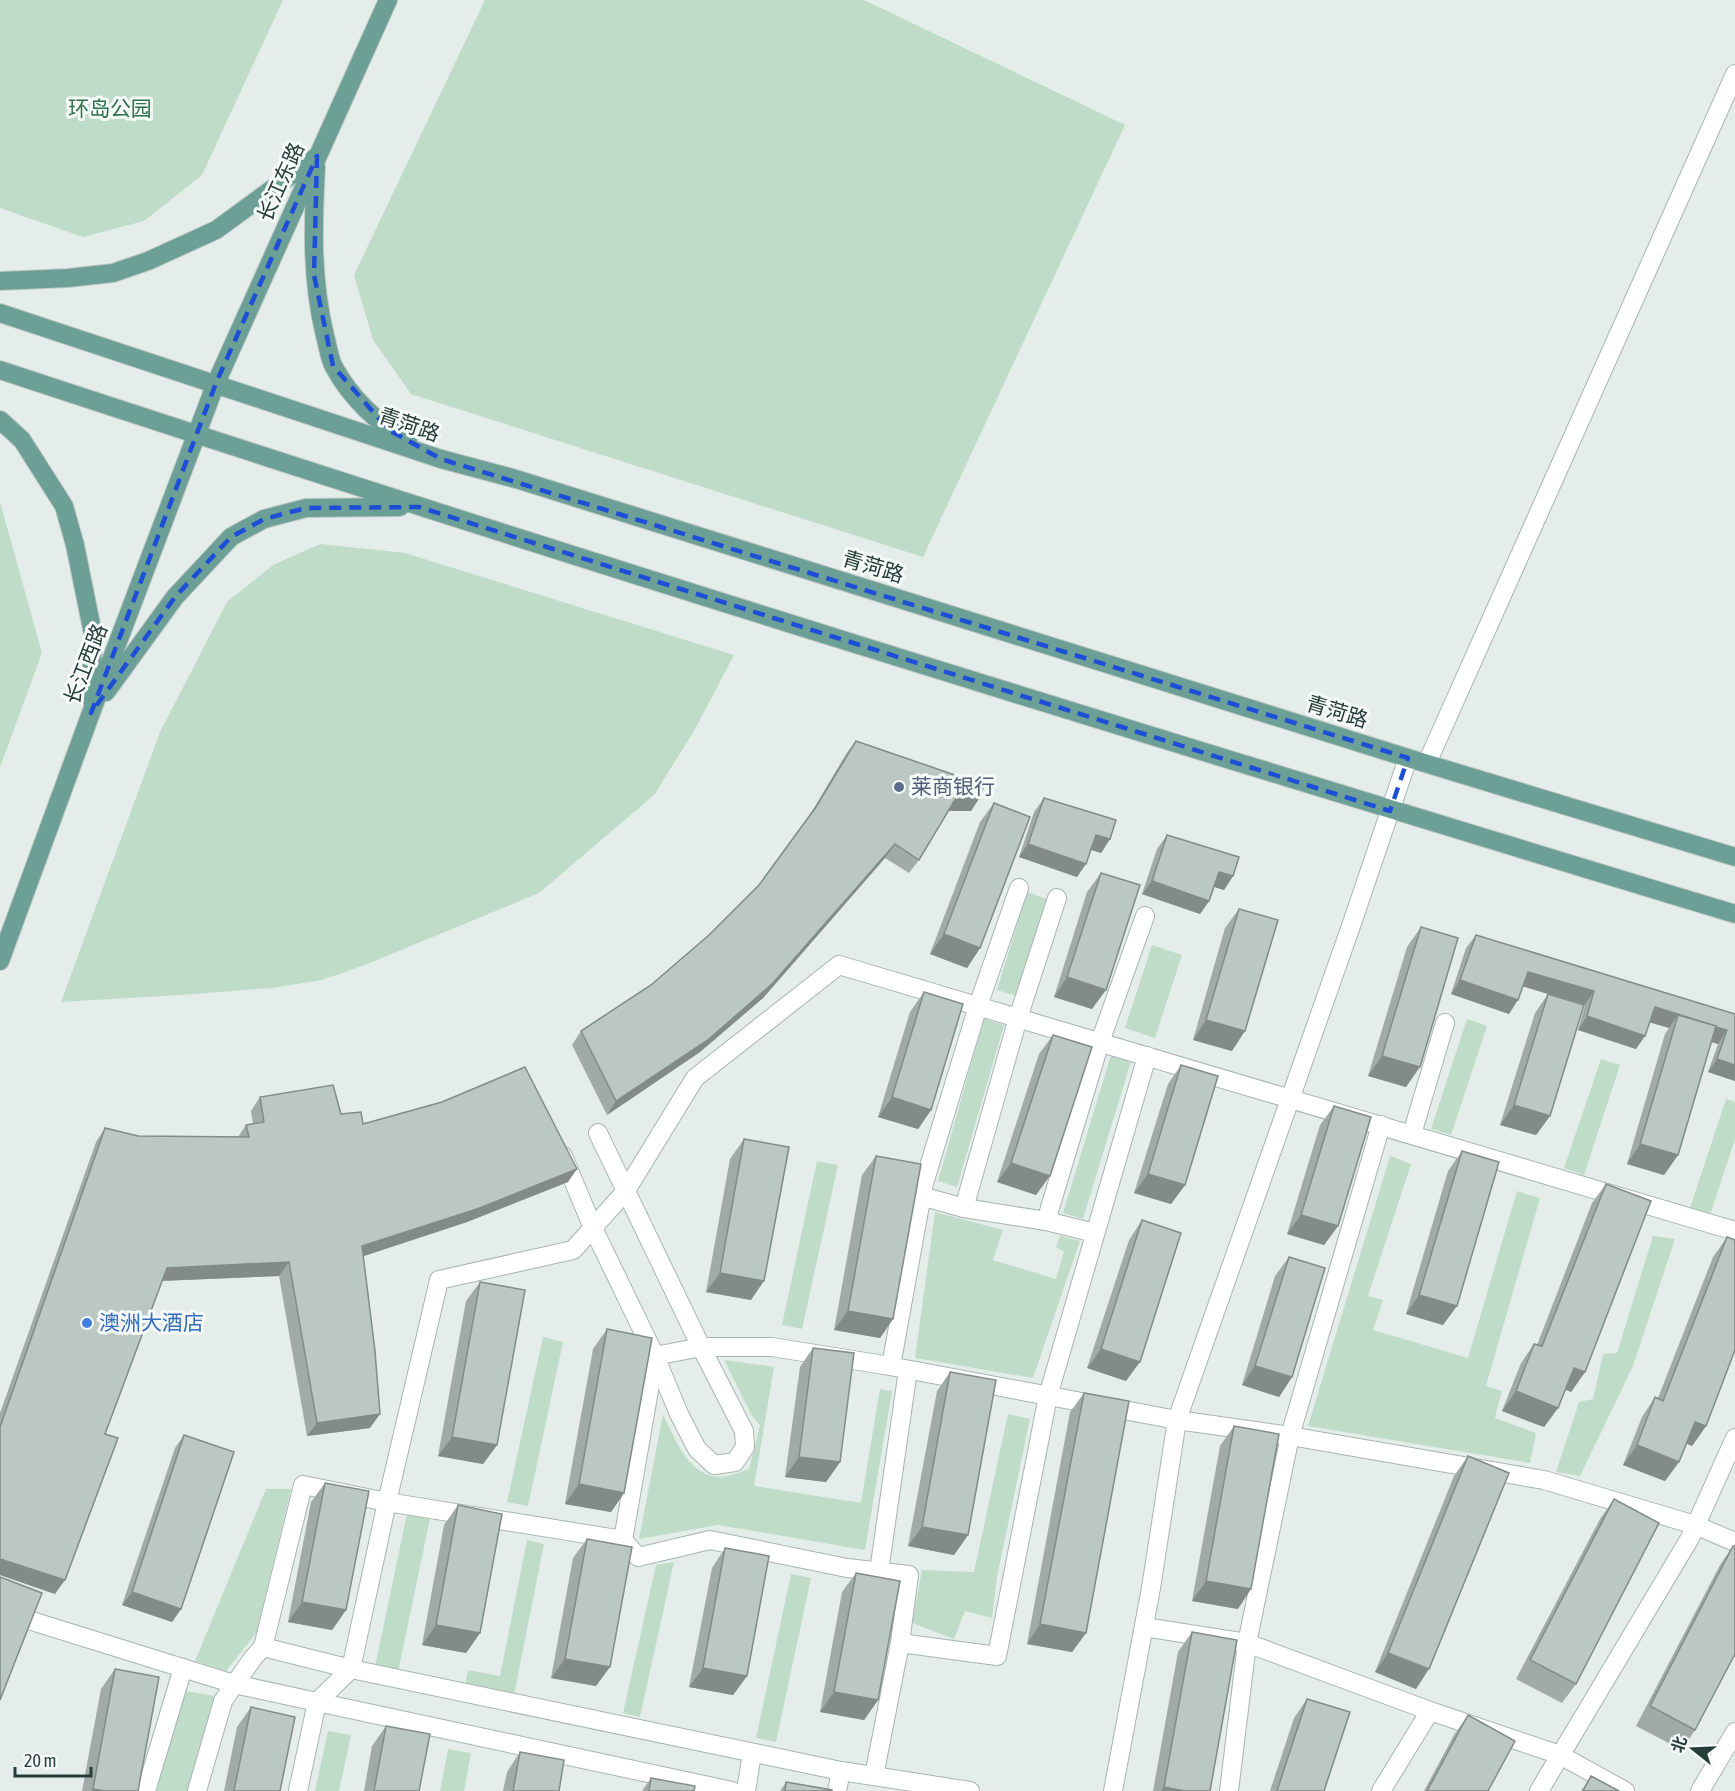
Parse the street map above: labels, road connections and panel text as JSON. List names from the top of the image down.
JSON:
{
  "streets": {
    "main road": ["长江东路", "青菏路", "长江西路"]
  },
  "crossings": [
    ["长江东路", "青菏路"],
    ["长江东路", "长江西路"],
    ["青菏路", "长江西路"]
  ],
  "parks": ["环岛公园"],
  "places": ["莱商银行", "澳洲大酒店"],
  "scale_bar": "20 m",
  "north": "left"
}
